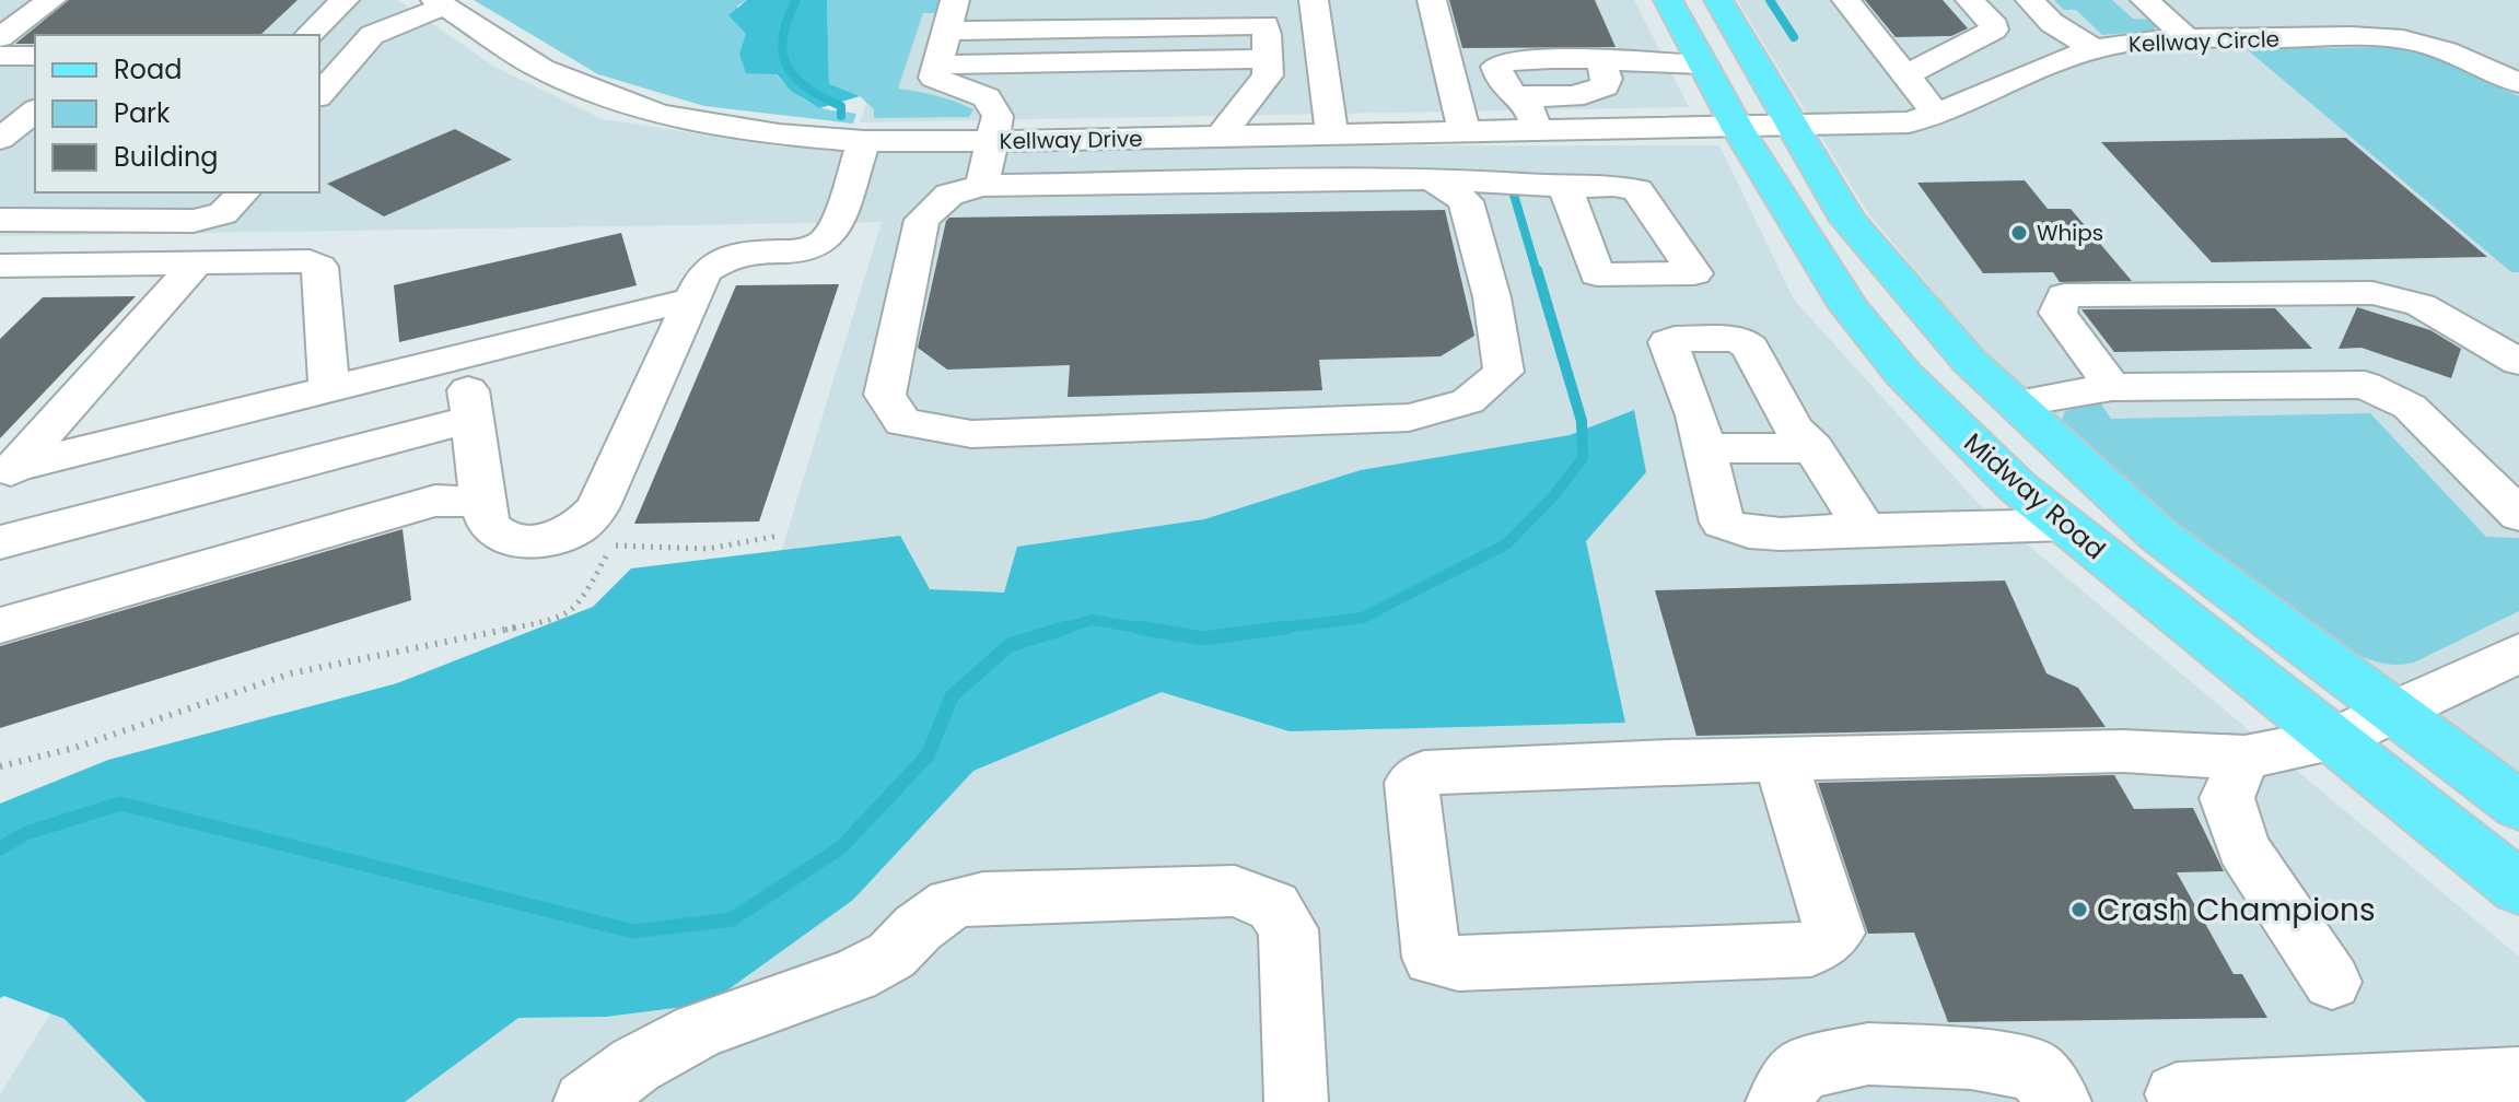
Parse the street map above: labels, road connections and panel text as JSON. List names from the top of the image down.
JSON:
{
  "streets": {
    "main road": ["Midway Road"],
    "street": ["Kellway Circle", "Kellway Drive"]
  },
  "crossings": [
    ["Kellway Circle", "Kellway Drive"],
    ["Kellway Circle", "Midway Road"],
    ["Kellway Drive", "Midway Road"]
  ],
  "places": ["Whips", "Crash Champions"],
  "legend": ["Road", "Park", "Building"]
}
